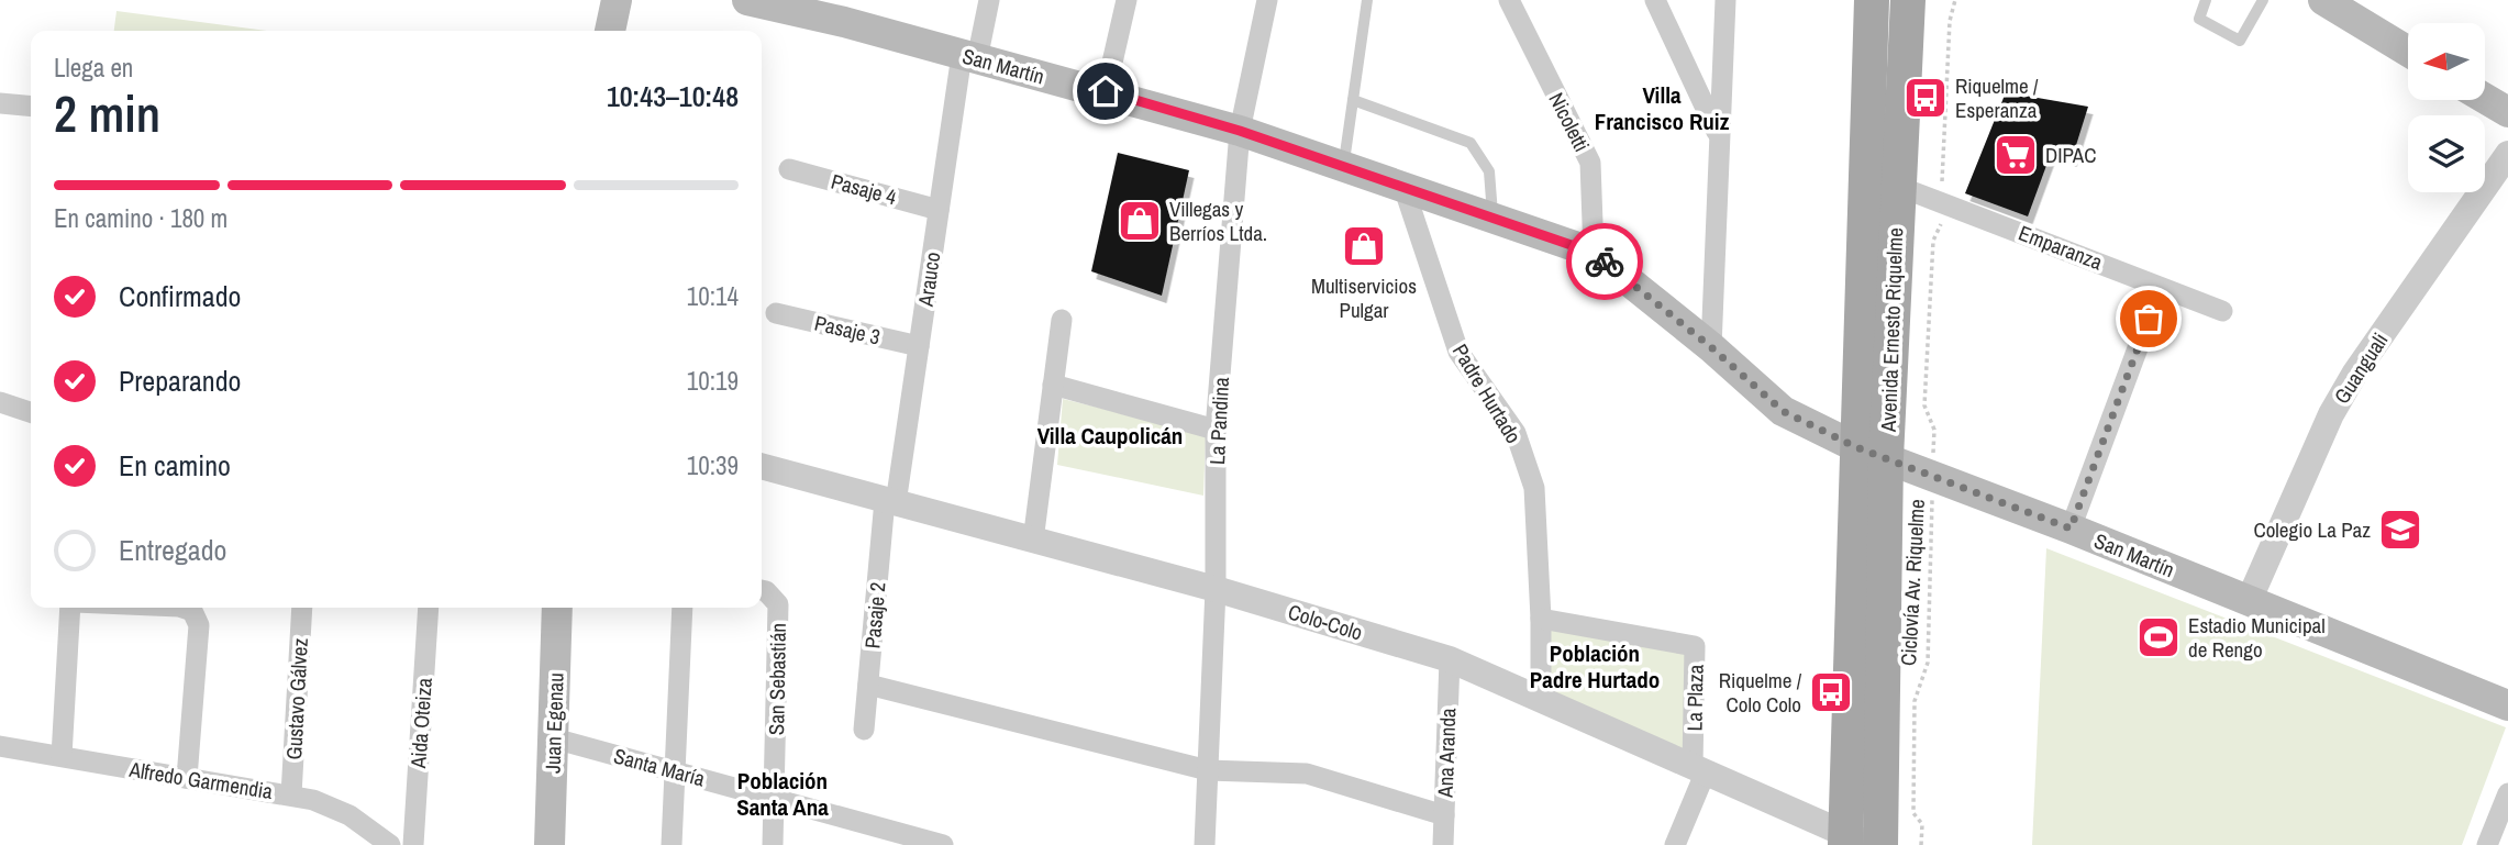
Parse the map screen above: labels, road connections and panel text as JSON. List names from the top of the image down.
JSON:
{
  "streets": {
    "main road": ["San Martín", "Avenida Ernesto Riquelme", "Juan Egenau"],
    "street": [
      "Nicoletti",
      "Pasaje 4",
      "Emparanza",
      "Arauco",
      "Pasaje 3",
      "Guanguali",
      "Padre Hurtado",
      "La Pandina",
      "Pasaje 2",
      "Colo-Colo",
      "San Sebastián",
      "La Plaza",
      "Gustavo Gálvez",
      "Aida Oteiza",
      "Ana Aranda",
      "Santa María",
      "Alfredo Garmendia"
    ],
    "path": ["Ciclovía Av. Riquelme"]
  },
  "crossings": [
    ["San Martín", "Nicoletti"],
    ["San Martín", "Arauco"],
    ["San Martín", "Avenida Ernesto Riquelme"],
    ["San Martín", "Guanguali"],
    ["San Martín", "Padre Hurtado"],
    ["San Martín", "La Pandina"],
    ["San Martín", "Ciclovía Av. Riquelme"],
    ["Pasaje 4", "Arauco"],
    ["Emparanza", "Avenida Ernesto Riquelme"],
    ["Emparanza", "Ciclovía Av. Riquelme"],
    ["Arauco", "Pasaje 3"],
    ["Arauco", "Pasaje 2"],
    ["Arauco", "Colo-Colo"],
    ["Avenida Ernesto Riquelme", "Colo-Colo"],
    ["Padre Hurtado", "Colo-Colo"],
    ["Padre Hurtado", "La Plaza"],
    ["La Pandina", "Colo-Colo"],
    ["Pasaje 2", "Colo-Colo"],
    ["Colo-Colo", "La Plaza"],
    ["Colo-Colo", "Ana Aranda"],
    ["San Sebastián", "Santa María"],
    ["Gustavo Gálvez", "Alfredo Garmendia"],
    ["Juan Egenau", "Santa María"]
  ],
  "districts": [
    "Villa Francisco Ruiz",
    "Villa Caupolicán",
    "Población Padre Hurtado",
    "Población Santa Ana"
  ],
  "places": {
    "bus stop": ["Riquelme / Esperanza", "Riquelme / Colo Colo"],
    "supermarket": ["DIPAC"],
    "shop": ["Villegas y Berríos Ltda.", "Multiservicios Pulgar"],
    "school or university": ["Colegio La Paz"],
    "sports": ["Estadio Municipal de Rengo"]
  },
  "north": "left",
  "page": {
    "heading": ["2 min", "Llega en", "10:43–10:48"],
    "bar": "En camino · 180 m",
    "list": [
      ["Confirmado", "10:14"],
      ["Preparando", "10:19"],
      ["En camino", "10:39"],
      "Entregado"
    ]
  }
}
